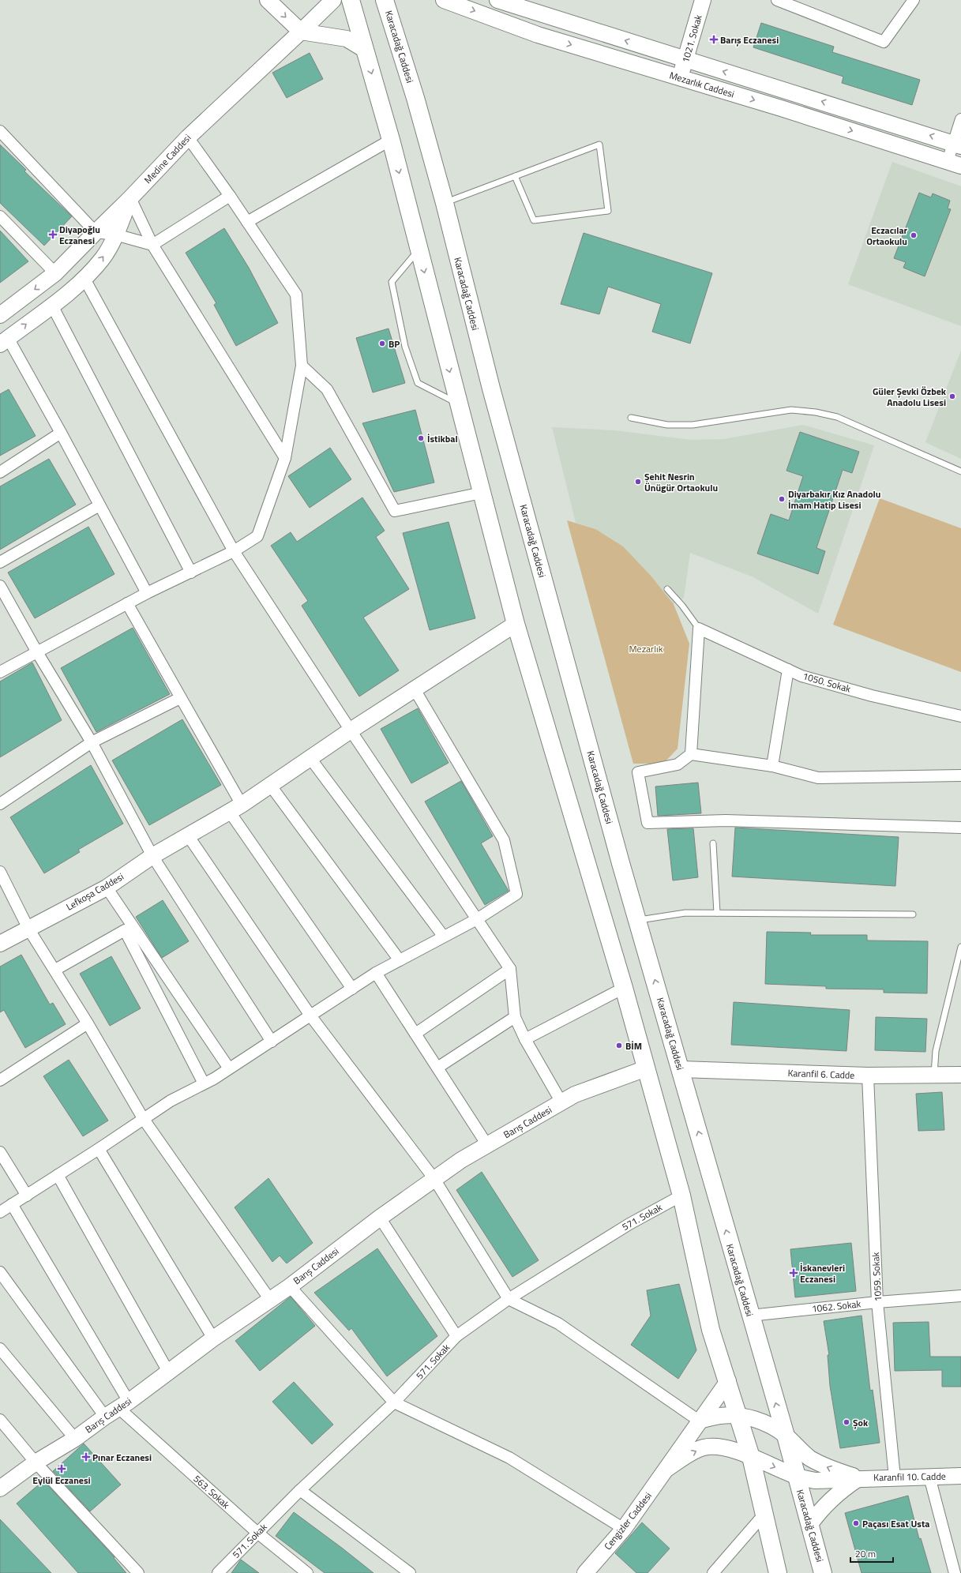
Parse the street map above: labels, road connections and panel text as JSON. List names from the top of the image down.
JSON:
{
  "streets": {
    "highway": ["Karacadağ Caddesi"],
    "street": [
      "1021. Sokak",
      "Mezarlık Caddesi",
      "Medine Caddesi",
      "1050. Sokak",
      "Lefkoşa Caddesi",
      "Karanfil 6. Cadde",
      "Barış Caddesi",
      "571. Sokak",
      "1059. Sokak",
      "1062. Sokak",
      "Karanfil 10. Cadde",
      "563. Sokak",
      "Cengizler Caddesi"
    ]
  },
  "crossings": [
    ["1021. Sokak", "Mezarlık Caddesi"],
    ["Karacadağ Caddesi", "Karanfil 6. Cadde"],
    ["Karacadağ Caddesi", "1062. Sokak"],
    ["Karacadağ Caddesi", "Karanfil 10. Cadde"],
    ["Karacadağ Caddesi", "Cengizler Caddesi"],
    ["Karanfil 6. Cadde", "1059. Sokak"],
    ["Barış Caddesi", "563. Sokak"],
    ["571. Sokak", "563. Sokak"],
    ["1059. Sokak", "1062. Sokak"],
    ["1059. Sokak", "Karanfil 10. Cadde"],
    ["Karanfil 10. Cadde", "Cengizler Caddesi"]
  ],
  "parks": ["Mezarlık"],
  "places": {
    "health": [
      "Barış Eczanesi",
      "Diyapoğlu Eczanesi",
      "İskanevleri Eczanesi",
      "Pınar Eczanesi",
      "Eylül Eczanesi"
    ],
    "other": [
      "Eczacılar Ortaokulu",
      "BP",
      "Güler Şevki Özbek Anadolu Lisesi",
      "İstikbal",
      "Şehit Nesrin Ünügür Ortaokulu",
      "Diyarbakır Kız Anadolu İmam Hatip Lisesi",
      "BİM",
      "Şok",
      "Paçası Esat Usta"
    ]
  },
  "scale_bar": "20 m"
}
